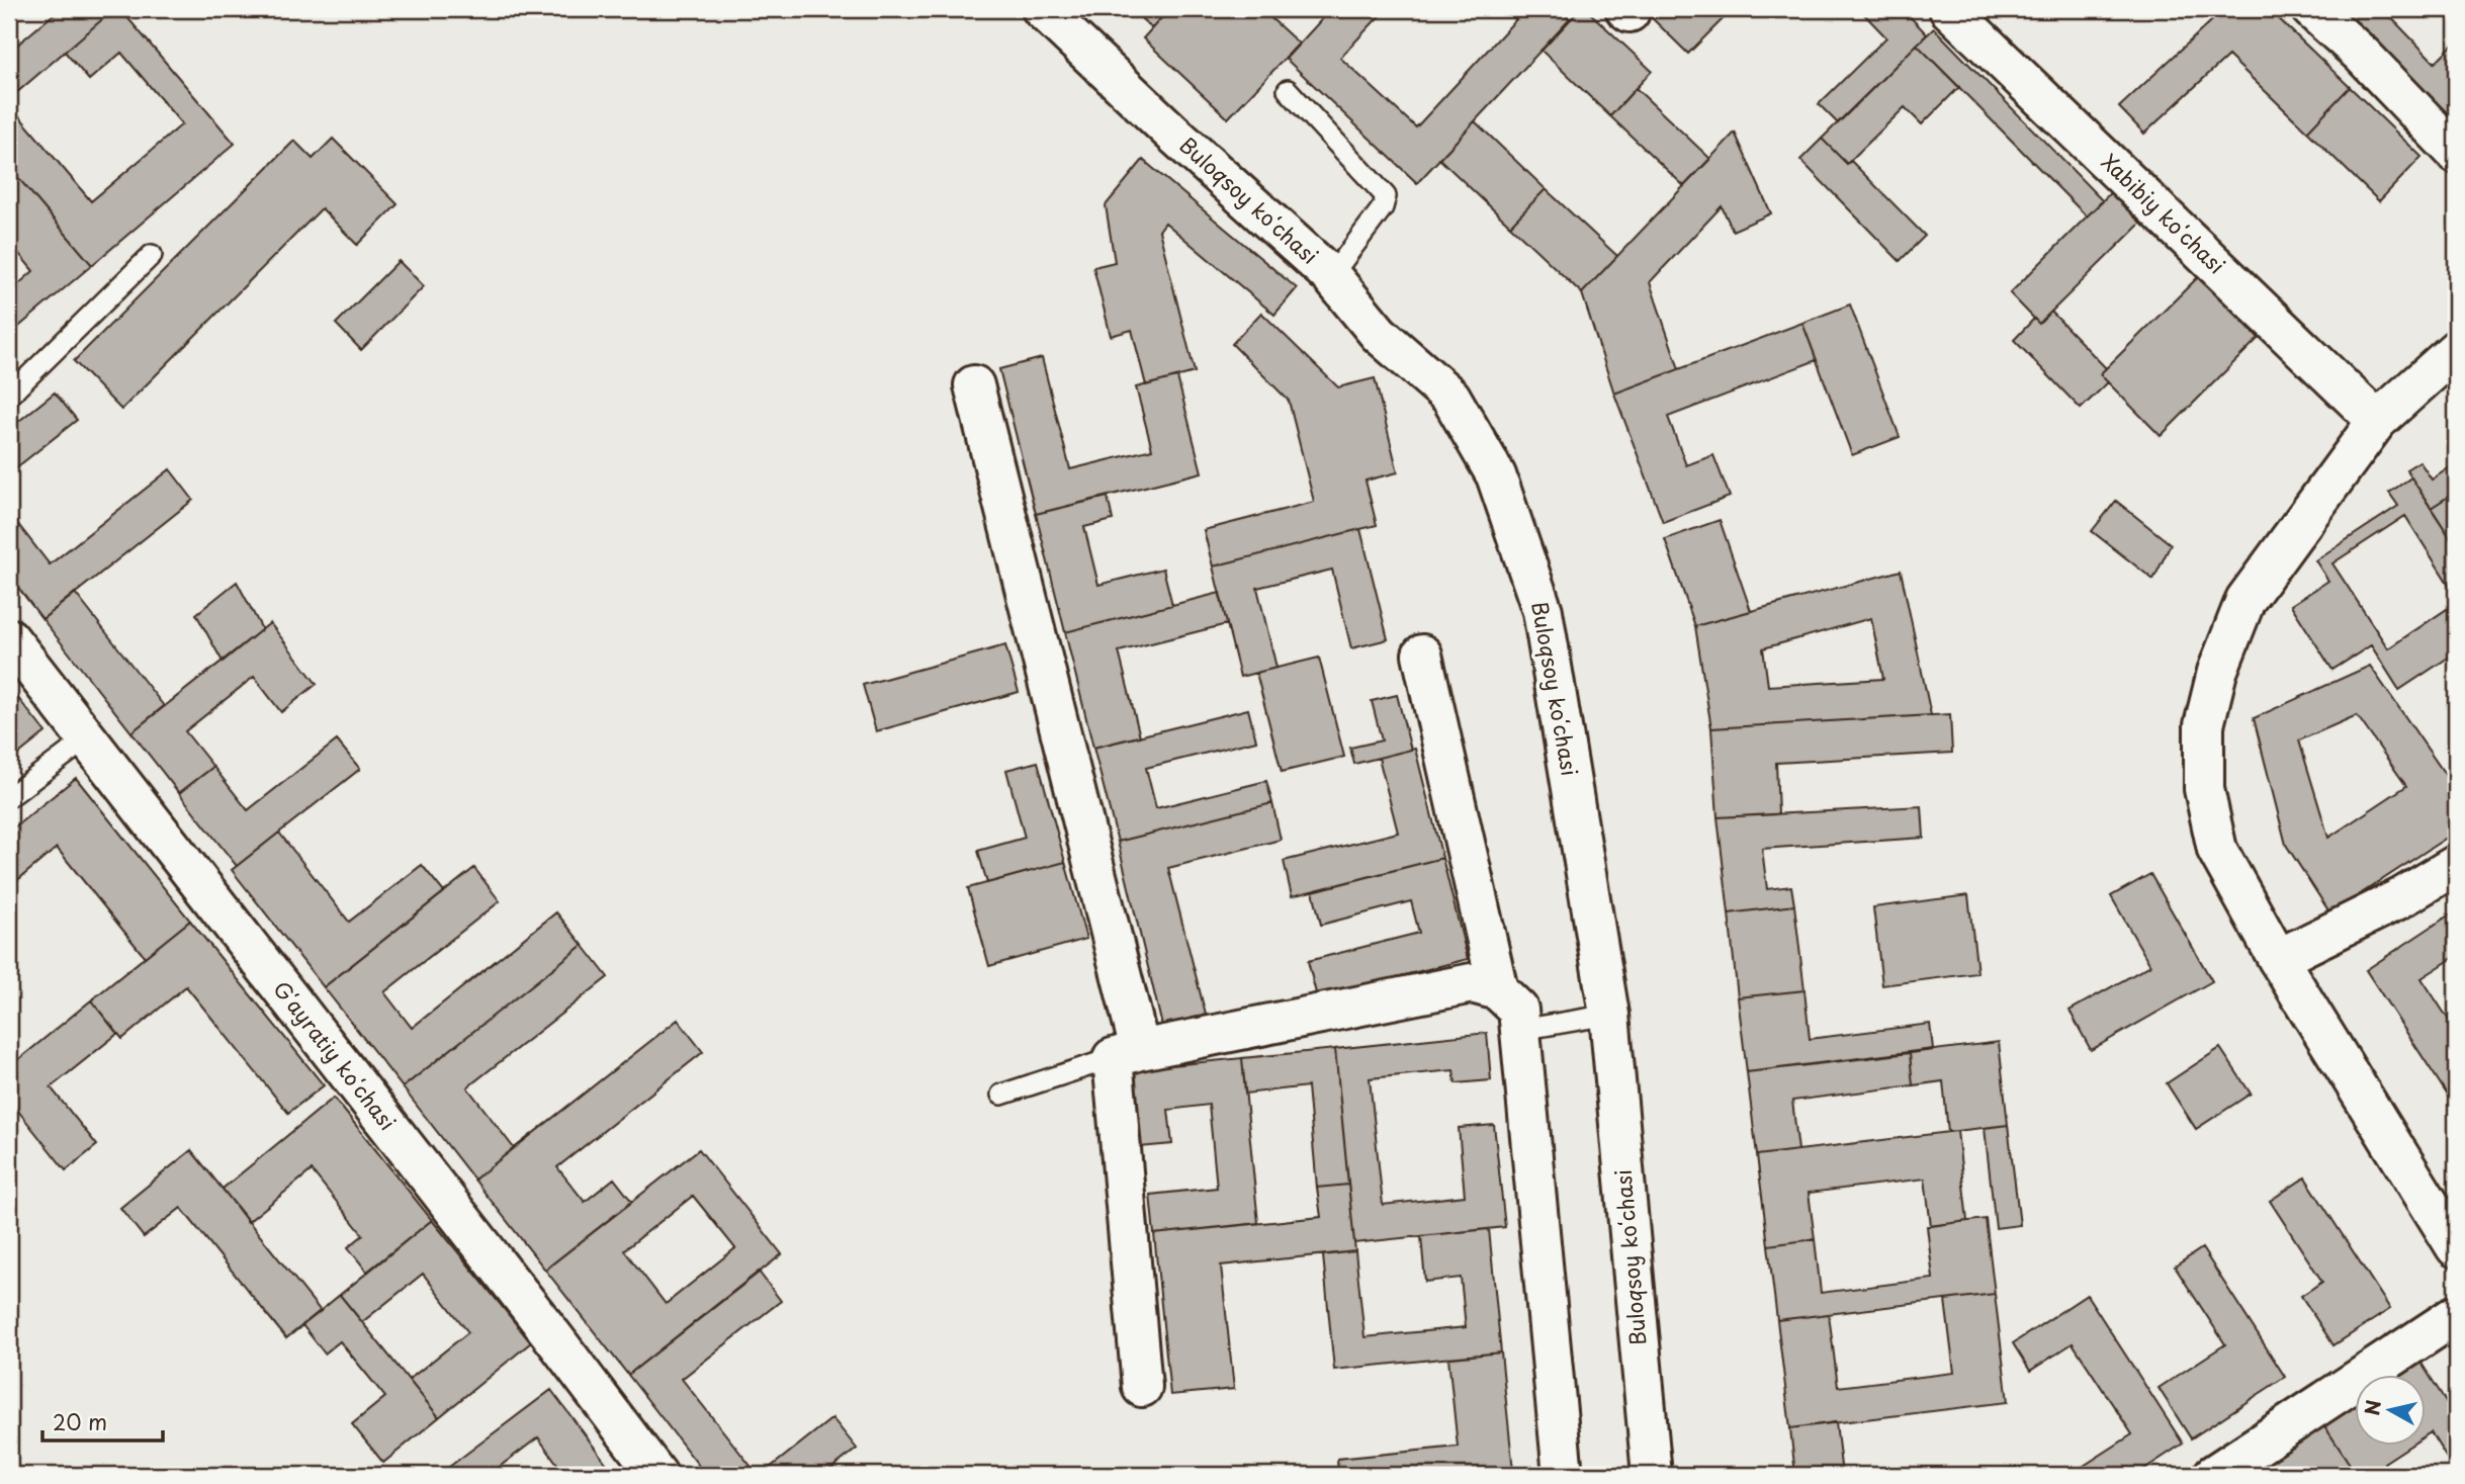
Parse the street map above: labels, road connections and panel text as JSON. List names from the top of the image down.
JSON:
{
  "streets": {
    "street": ["Buloqsoy koʻchasi", "Xabibiy koʻchasi", "Gʻayratiy koʻchasi"]
  },
  "scale_bar": "20 m",
  "north": "left"
}
